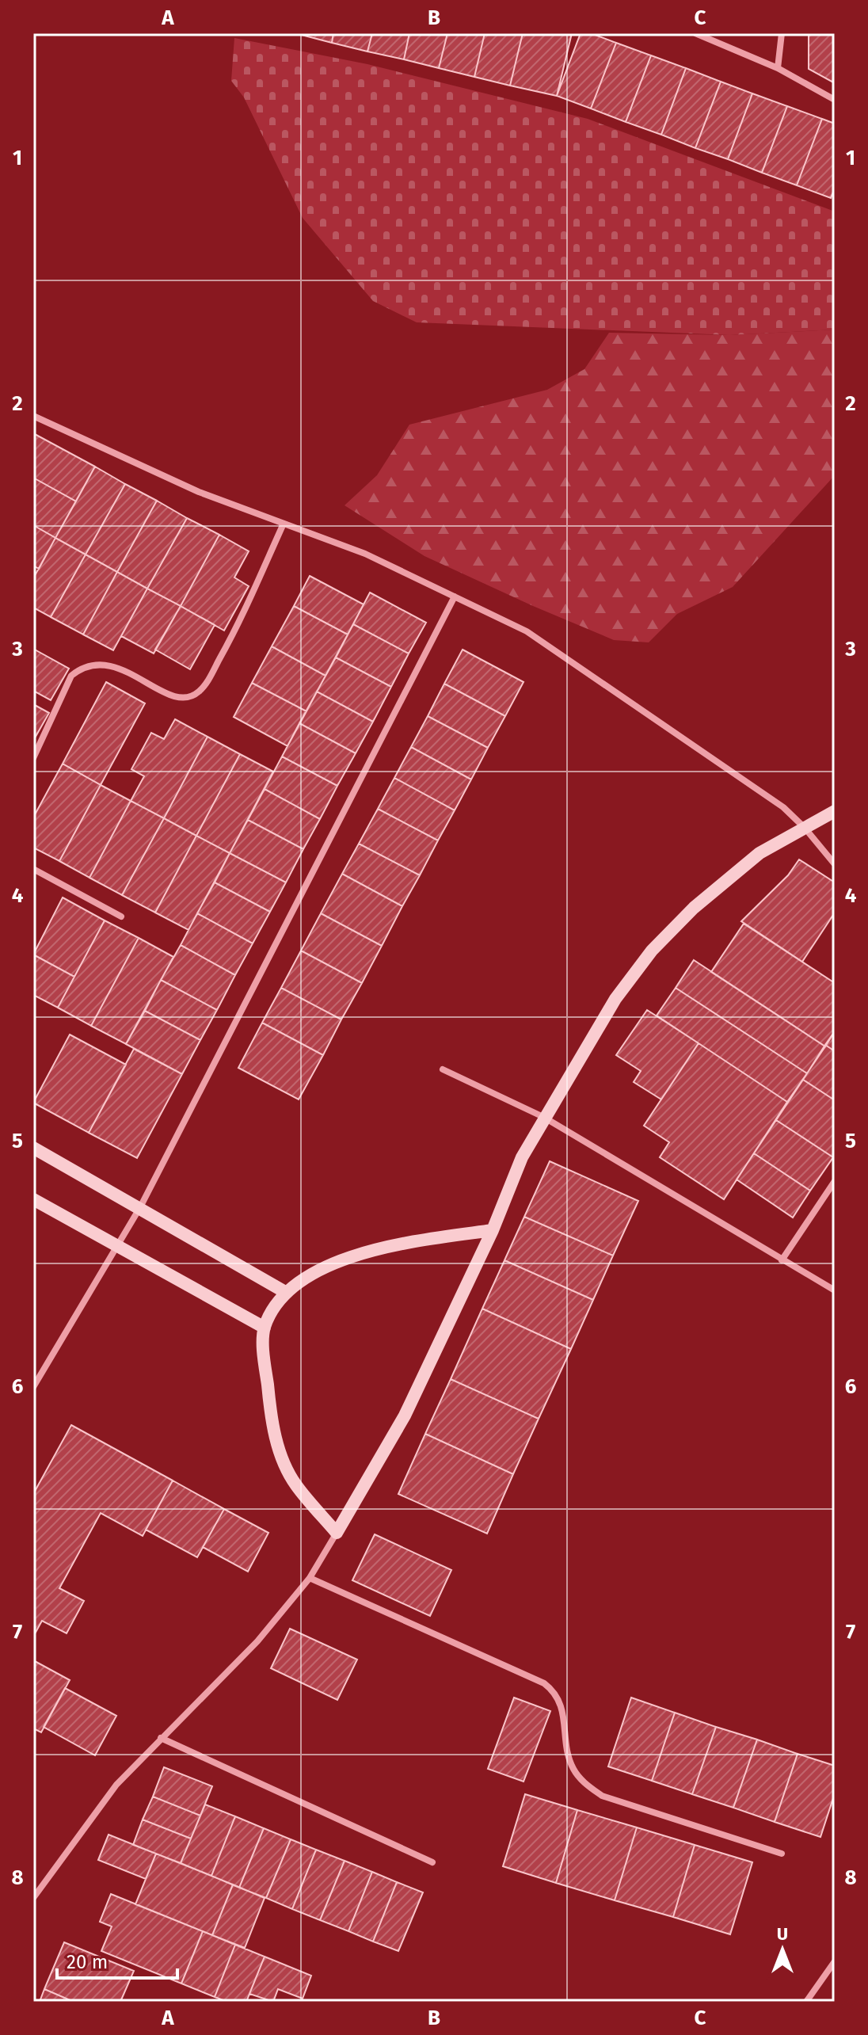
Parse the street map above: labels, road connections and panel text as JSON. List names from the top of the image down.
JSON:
{
  "scale_bar": "20 m",
  "north": "top",
  "grid": {
    "columns": ["A", "B", "C"],
    "rows": [
      "1",
      "2",
      "3",
      "4",
      "5",
      "6",
      "7",
      "8"
    ]
  }
}
